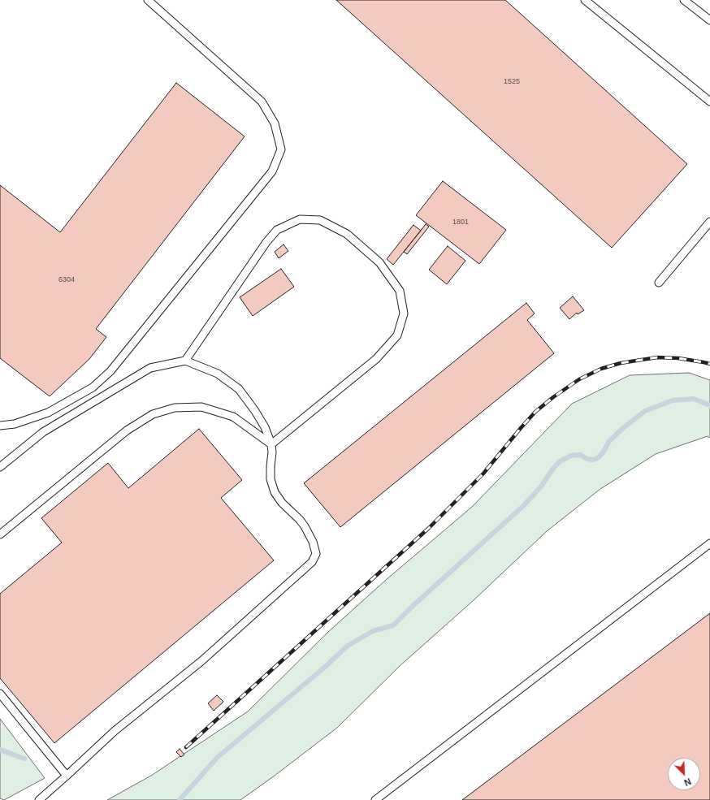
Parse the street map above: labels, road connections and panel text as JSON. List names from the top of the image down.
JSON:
{
  "house_numbers": ["1525", "1801", "6304"],
  "north": "bottom right"
}
